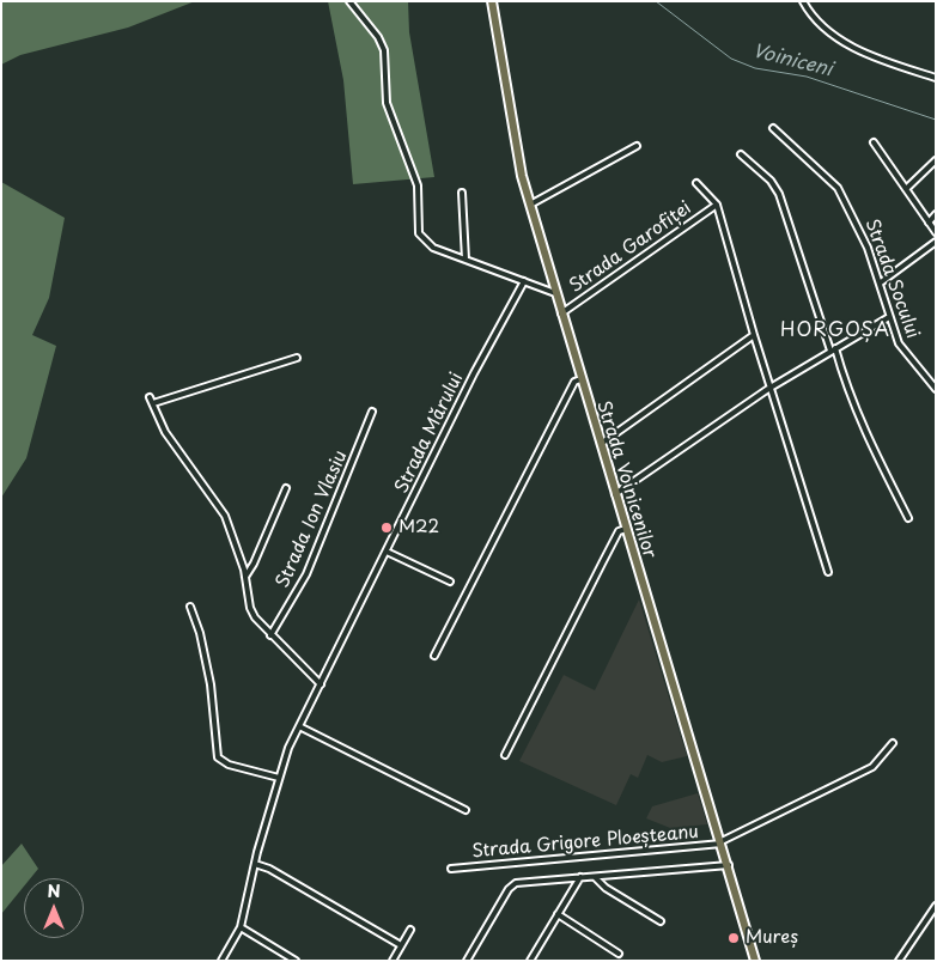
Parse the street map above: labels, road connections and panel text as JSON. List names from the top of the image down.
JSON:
{
  "streets": {
    "main road": ["Strada Voinicenilor"],
    "street": [
      "Strada Garofiței",
      "Strada Socului",
      "Strada Mărului",
      "Strada Ion Vlasiu",
      "Strada Grigore Ploeșteanu"
    ]
  },
  "crossings": [
    ["Strada Garofiței", "Strada Voinicenilor"],
    ["Strada Voinicenilor", "Strada Grigore Ploeșteanu"]
  ],
  "districts": ["HORGOȘA"],
  "water": ["Voiniceni"],
  "places": ["M22", "Mureș"],
  "north": "top"
}
